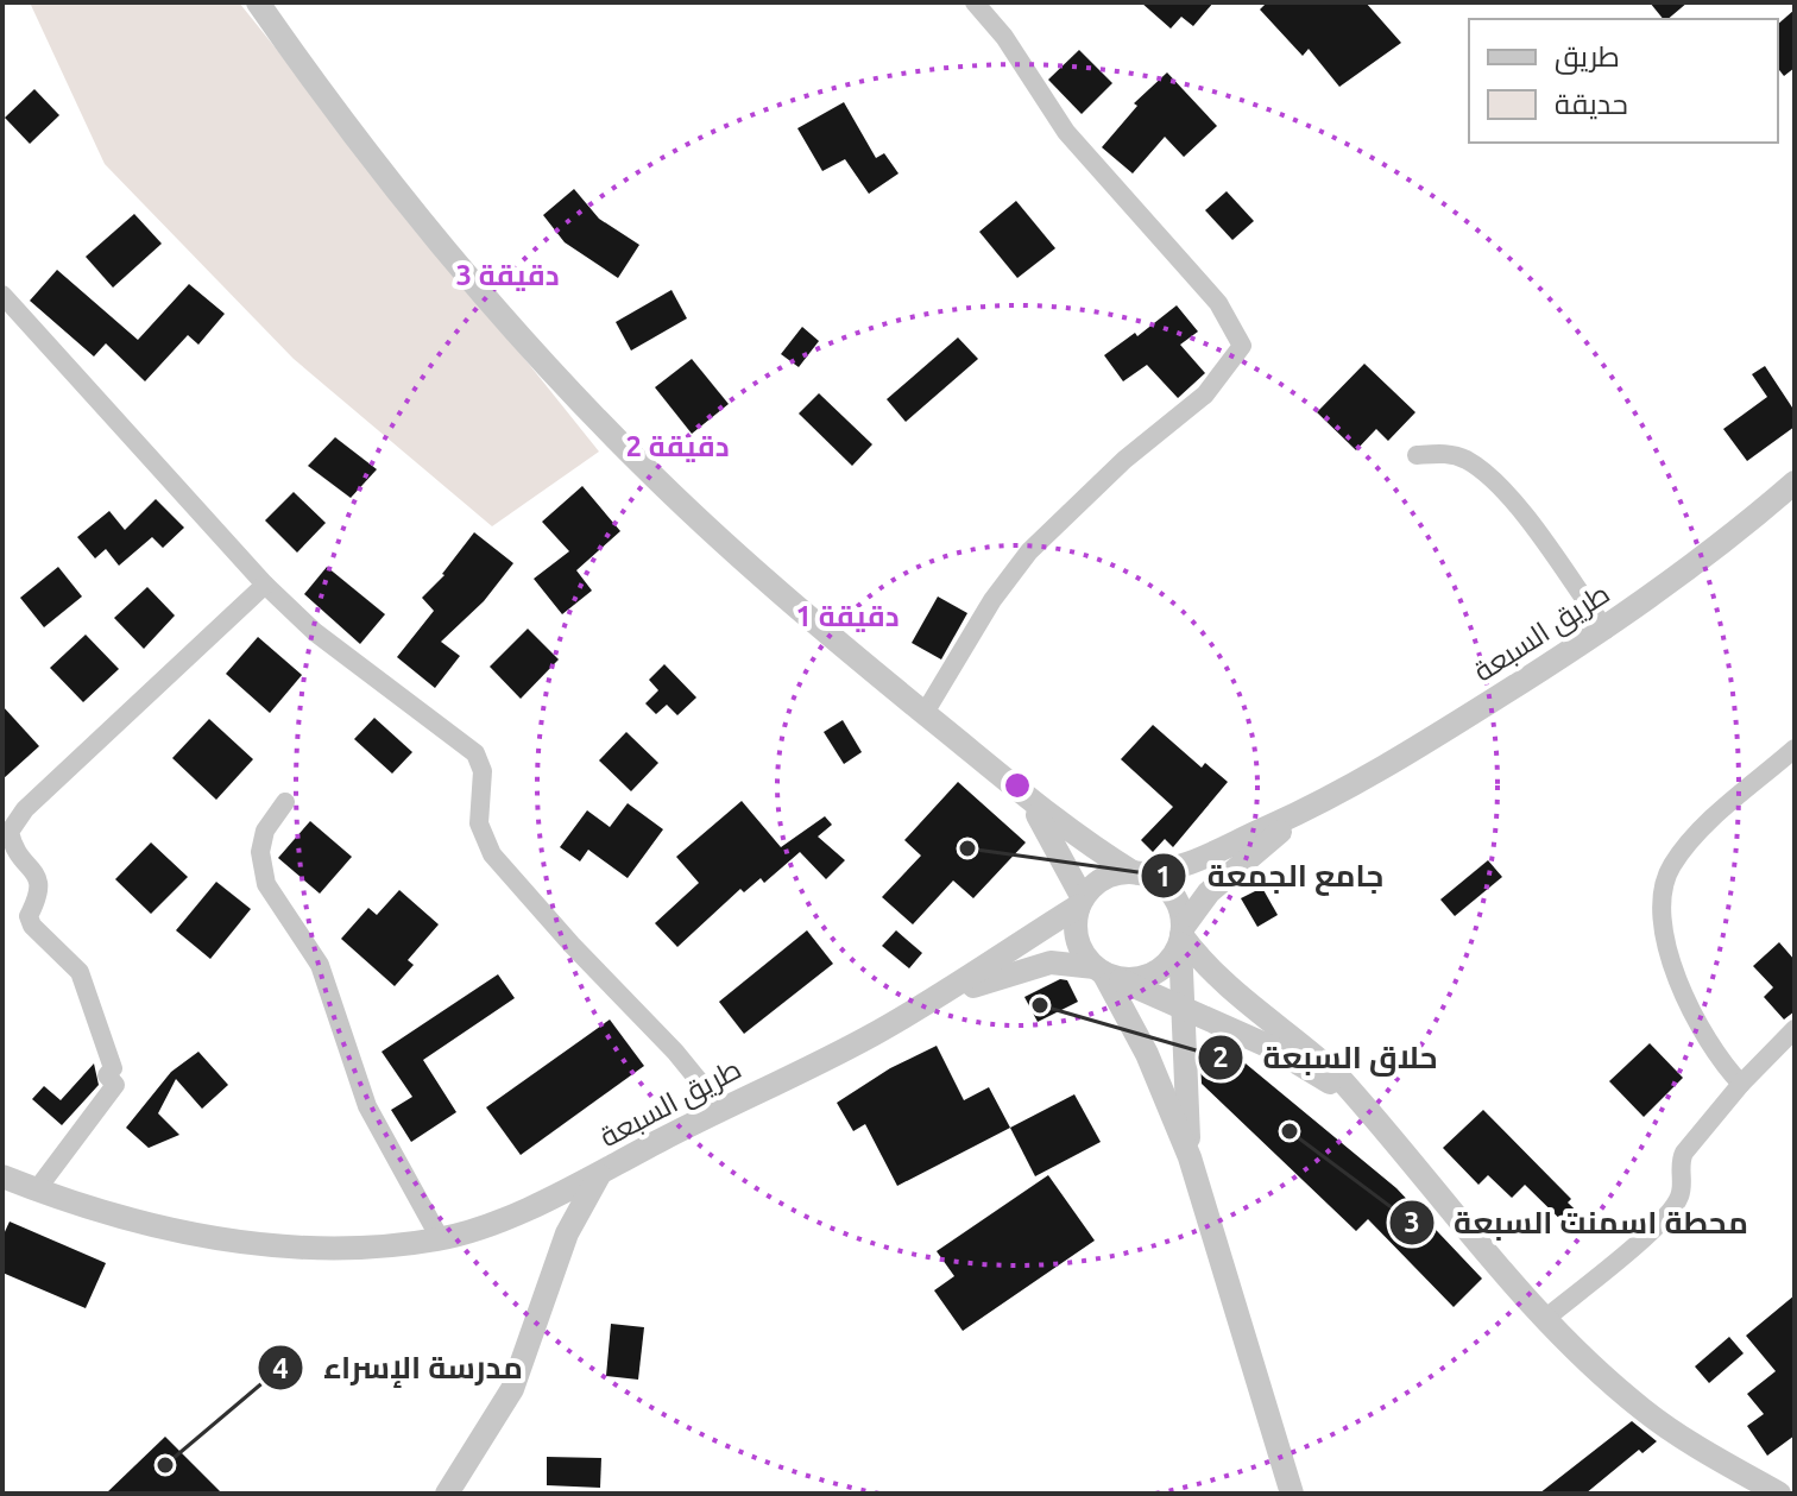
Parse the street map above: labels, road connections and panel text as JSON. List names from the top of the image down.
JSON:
{
  "streets": {
    "street": ["طريق السبعة"]
  },
  "places": [
    "جامع الجمعة",
    "حلاق السبعة",
    "محطة اسمنت السبعة",
    "مدرسة الإسراء"
  ],
  "legend": ["طريق", "حديقة"],
  "rings": ["3 دقيقة", "2 دقيقة", "1 دقيقة"]
}
